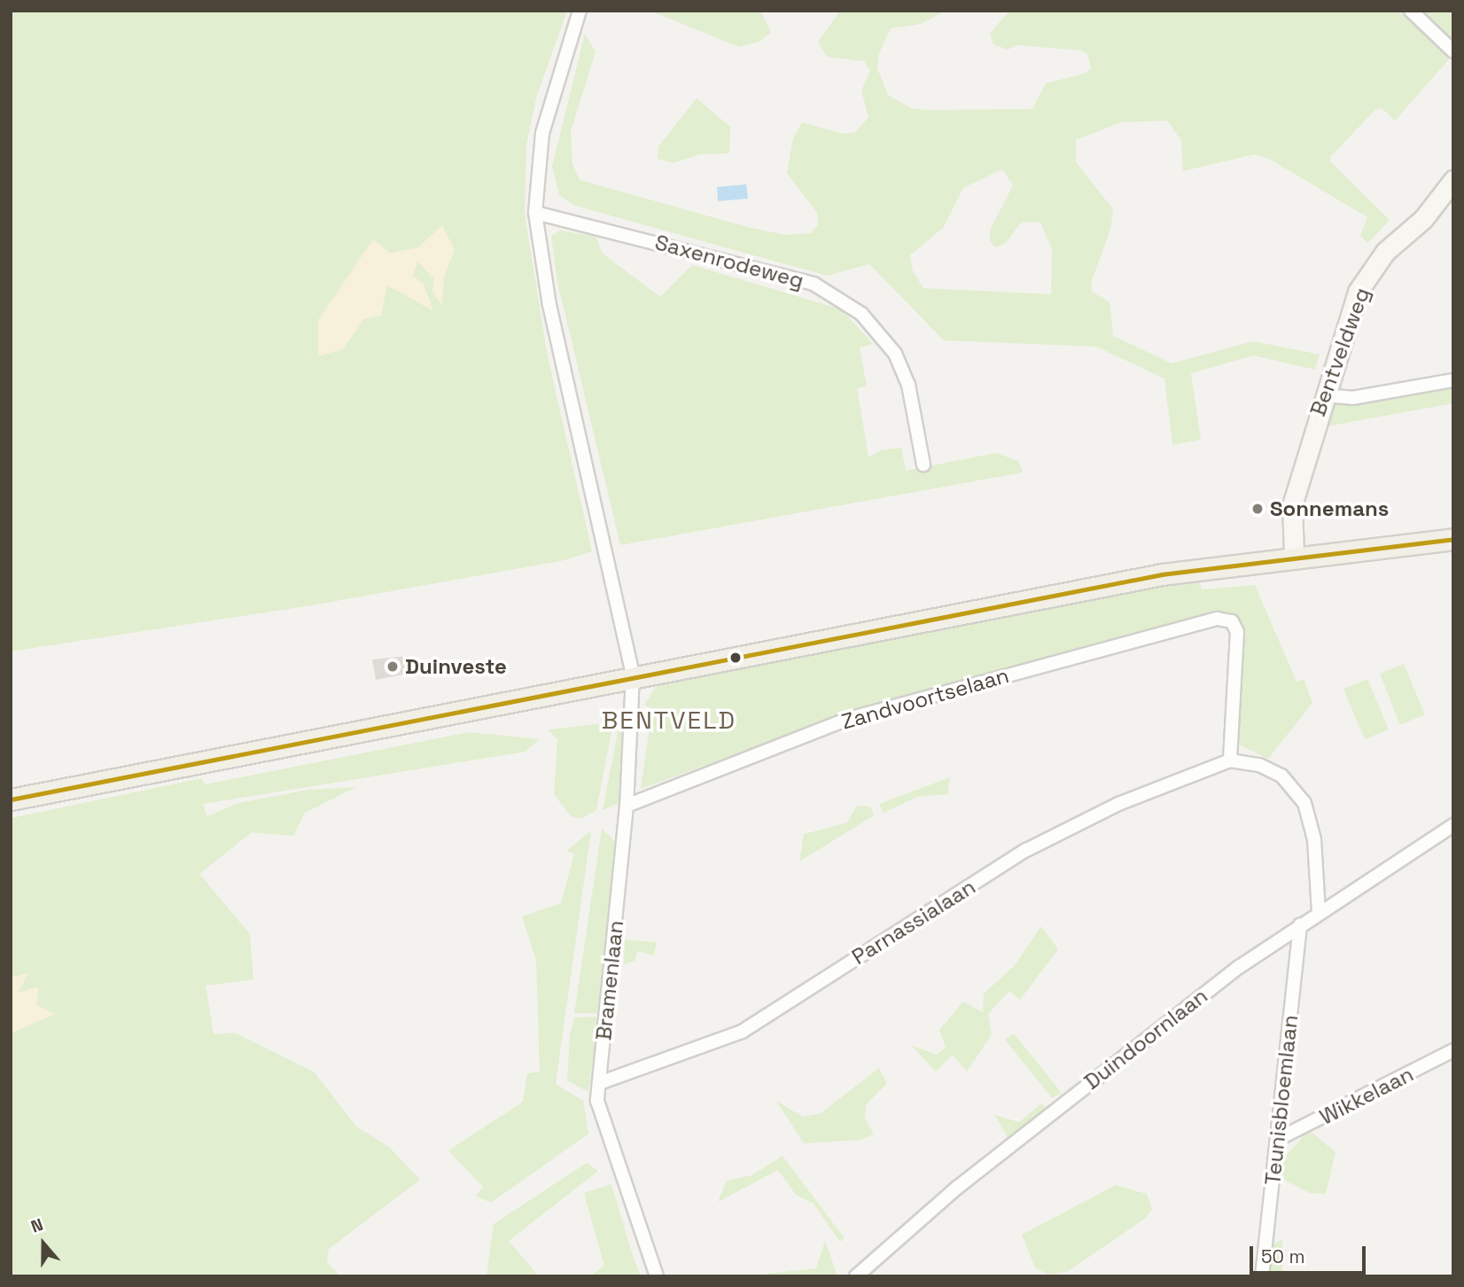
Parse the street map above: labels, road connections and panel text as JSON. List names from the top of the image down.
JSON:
{
  "streets": {
    "street": [
      "Saxenrodeweg",
      "Bentveldweg",
      "Zandvoortselaan",
      "Parnassialaan",
      "Bramenlaan",
      "Duindoornlaan",
      "Wikkelaan",
      "Teunisbloemlaan"
    ]
  },
  "crossings": [
    ["Saxenrodeweg", "Bramenlaan"],
    ["Zandvoortselaan", "Parnassialaan"],
    ["Zandvoortselaan", "Bramenlaan"],
    ["Parnassialaan", "Bramenlaan"],
    ["Duindoornlaan", "Teunisbloemlaan"],
    ["Wikkelaan", "Teunisbloemlaan"]
  ],
  "districts": ["BENTVELD"],
  "places": ["Sonnemans", "Duinveste"],
  "scale_bar": "50 m",
  "north": "top"
}
